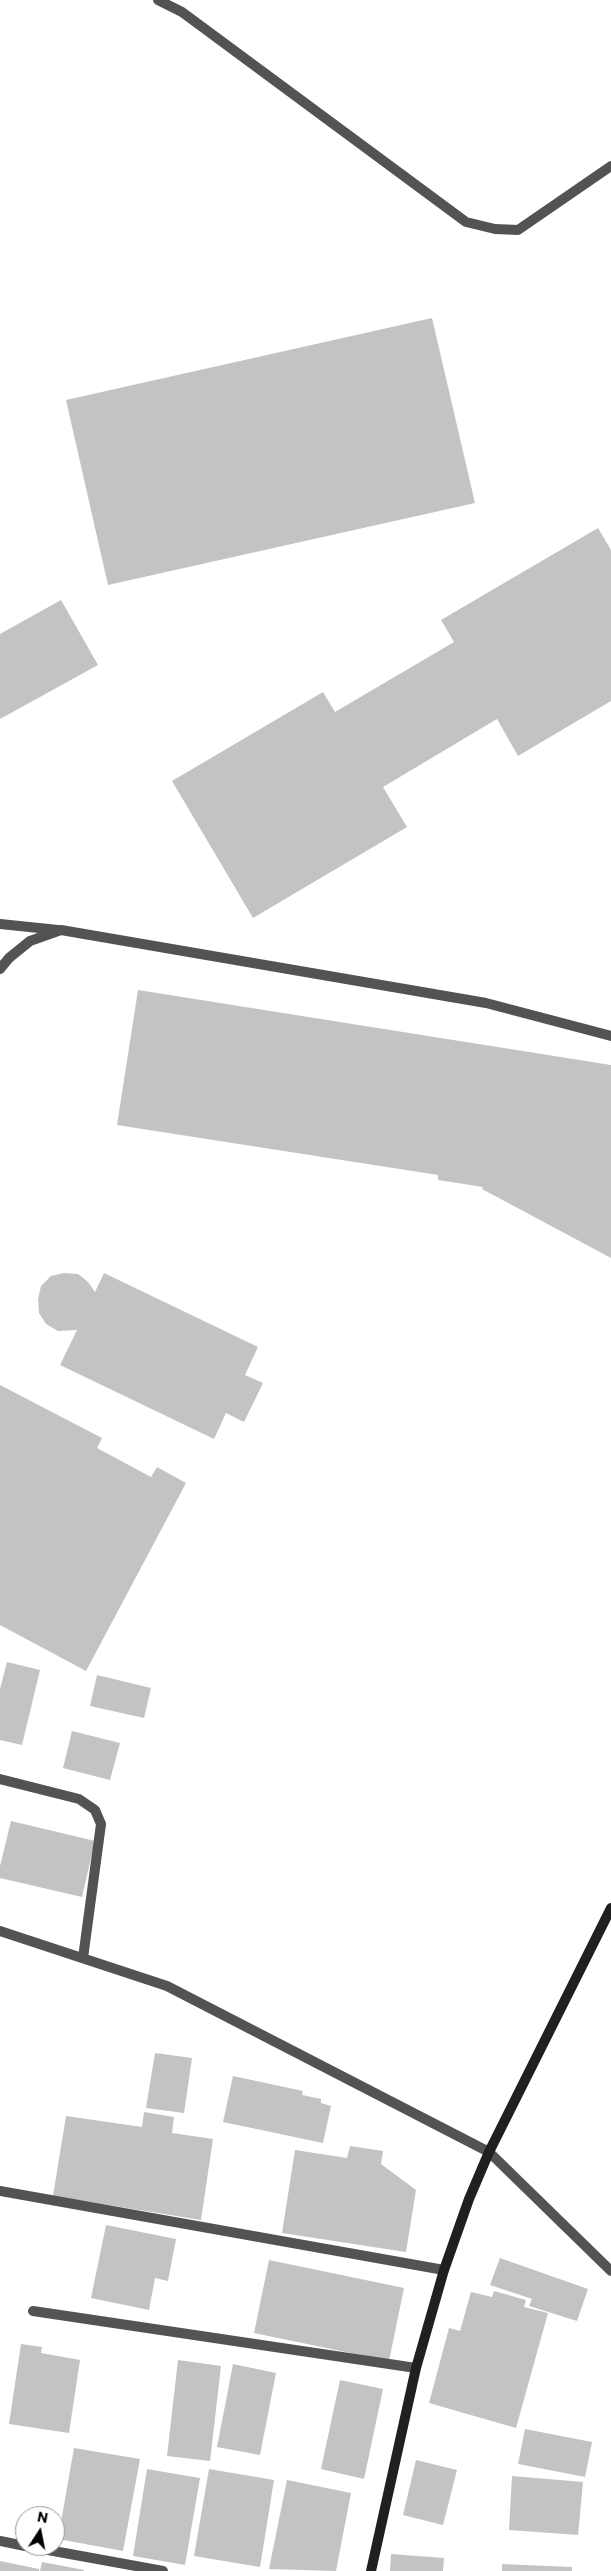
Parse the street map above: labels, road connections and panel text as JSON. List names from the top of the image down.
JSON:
{
  "north": "top"
}
